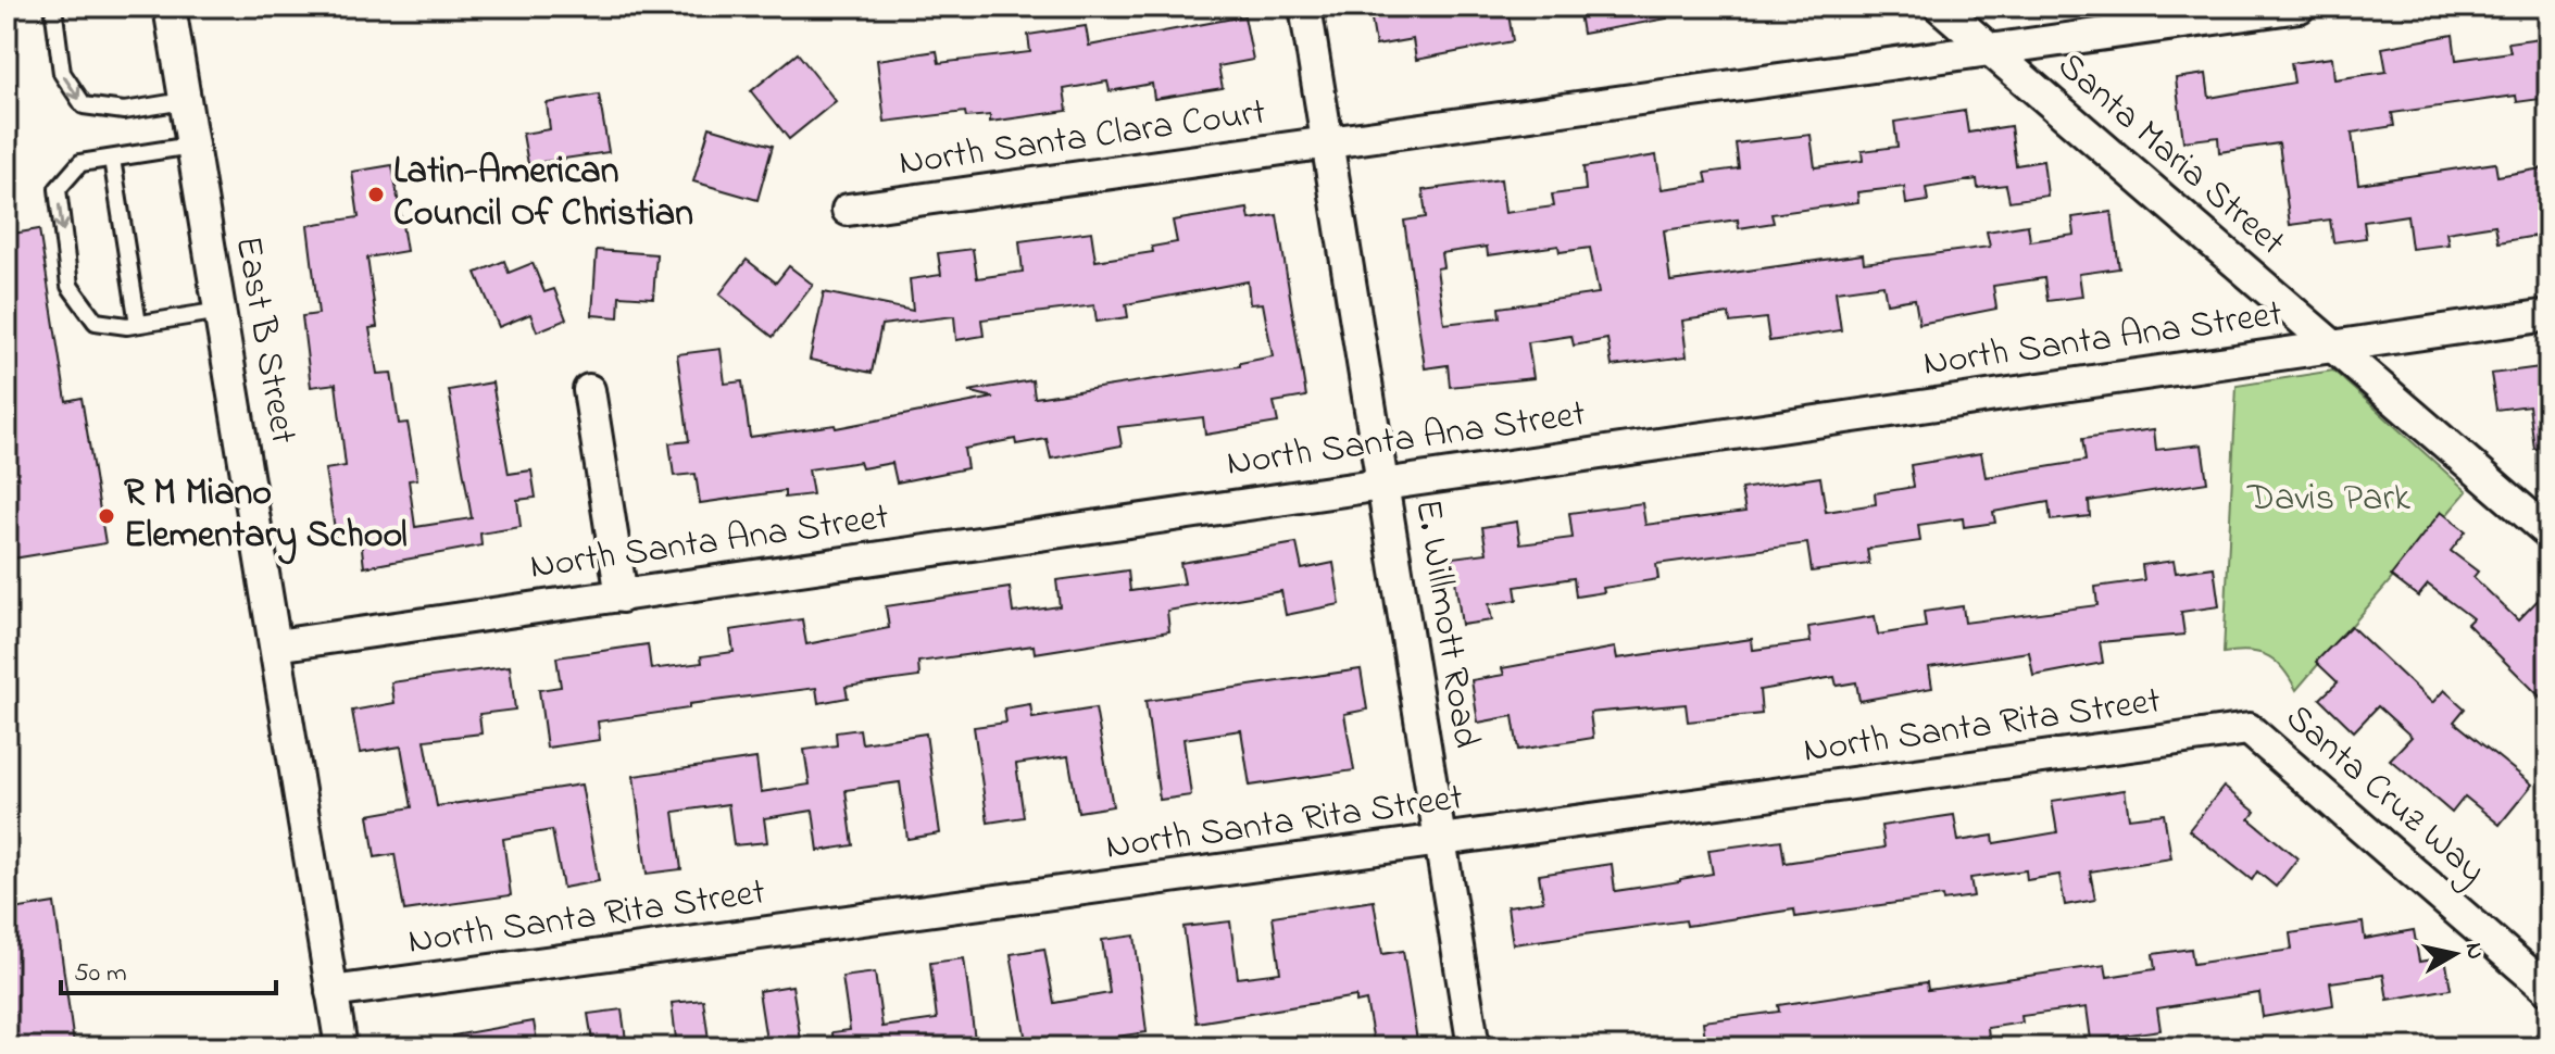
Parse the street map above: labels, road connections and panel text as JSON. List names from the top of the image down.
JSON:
{
  "streets": {
    "street": [
      "North Santa Clara Court",
      "Santa Maria Street",
      "East B Street",
      "North Santa Ana Street",
      "E. Willmott Road",
      "North Santa Rita Street",
      "Santa Cruz Way"
    ]
  },
  "crossings": [
    ["North Santa Clara Court", "Santa Maria Street"],
    ["North Santa Clara Court", "E. Willmott Road"],
    ["Santa Maria Street", "North Santa Ana Street"],
    ["East B Street", "North Santa Ana Street"],
    ["East B Street", "North Santa Rita Street"],
    ["North Santa Ana Street", "E. Willmott Road"],
    ["E. Willmott Road", "North Santa Rita Street"],
    ["North Santa Rita Street", "Santa Cruz Way"]
  ],
  "parks": ["Davis Park"],
  "places": ["Latin-American Council Of Christian", "R M Miano Elementary School"],
  "scale_bar": "50 m",
  "north": "right"
}
